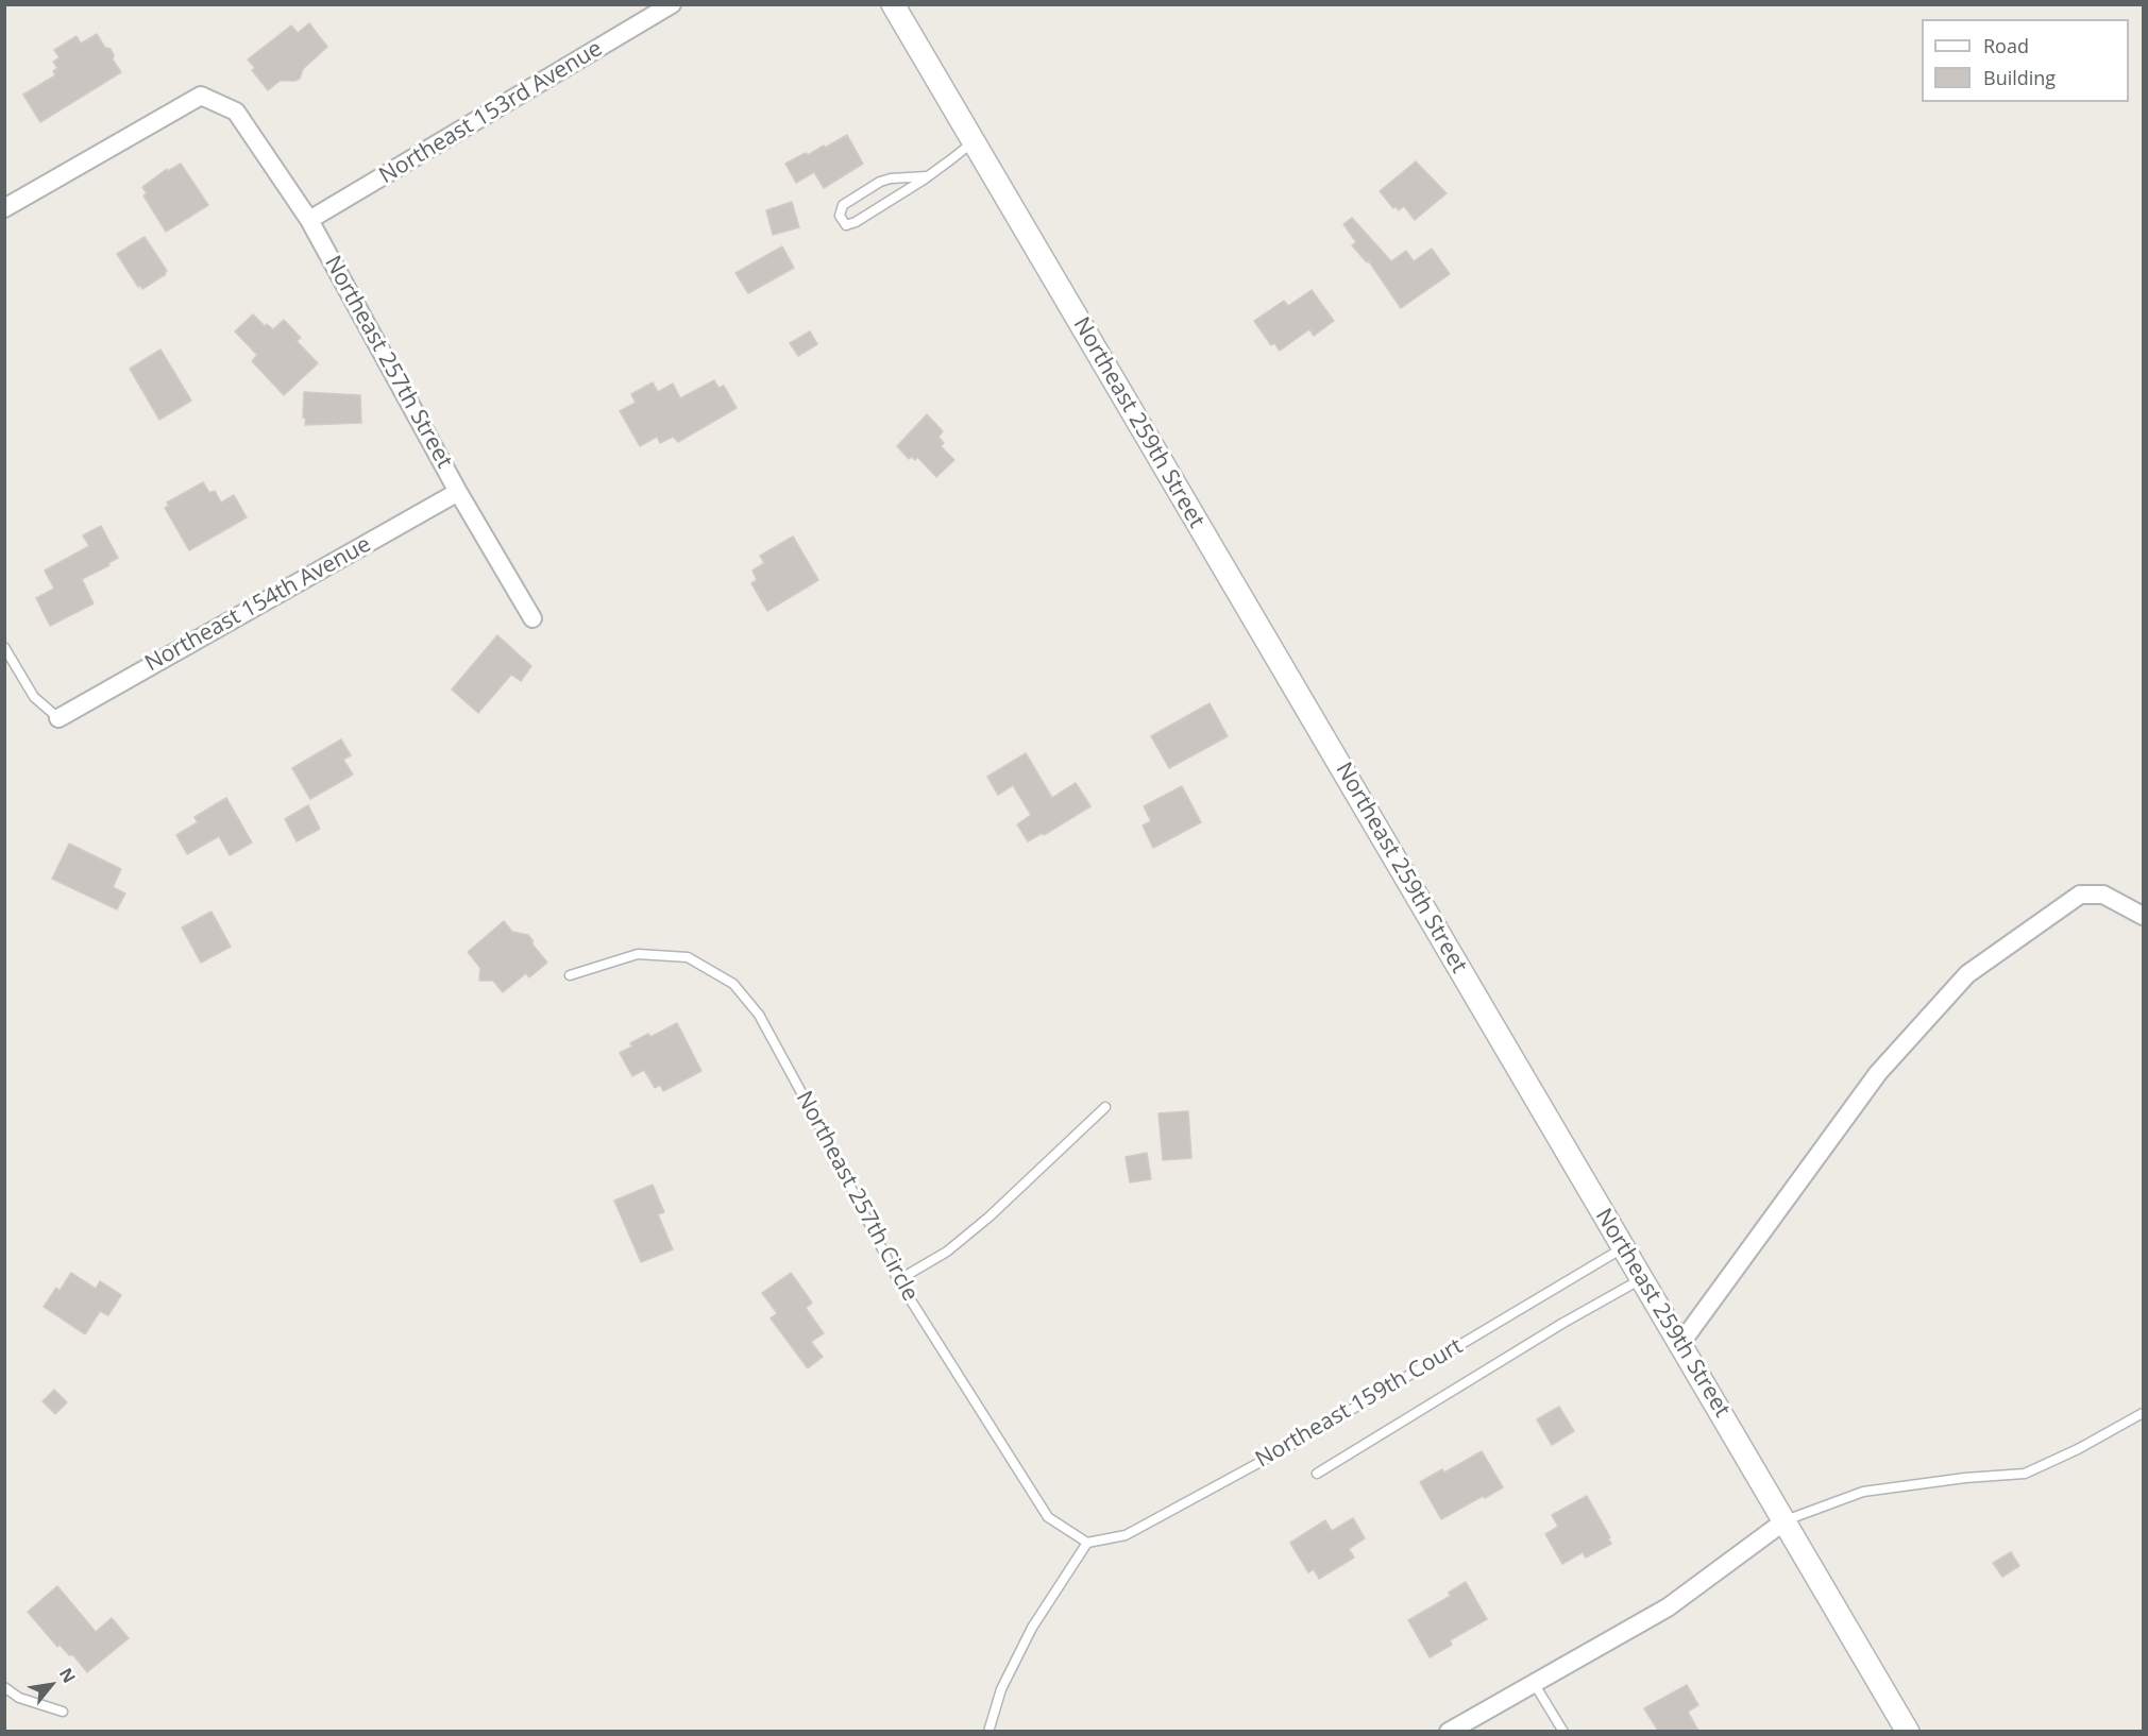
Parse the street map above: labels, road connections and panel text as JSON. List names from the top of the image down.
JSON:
{
  "streets": {
    "street": [
      "Northeast 153rd Avenue",
      "Northeast 257th Street",
      "Northeast 259th Street",
      "Northeast 154th Avenue"
    ],
    "lane": ["Northeast 257th Circle", "Northeast 159th Court"]
  },
  "crossings": [
    ["Northeast 153rd Avenue", "Northeast 257th Street"],
    ["Northeast 257th Street", "Northeast 154th Avenue"],
    ["Northeast 259th Street", "Northeast 159th Court"],
    ["Northeast 257th Circle", "Northeast 159th Court"]
  ],
  "legend": ["Road", "Building"],
  "north": "top right"
}
